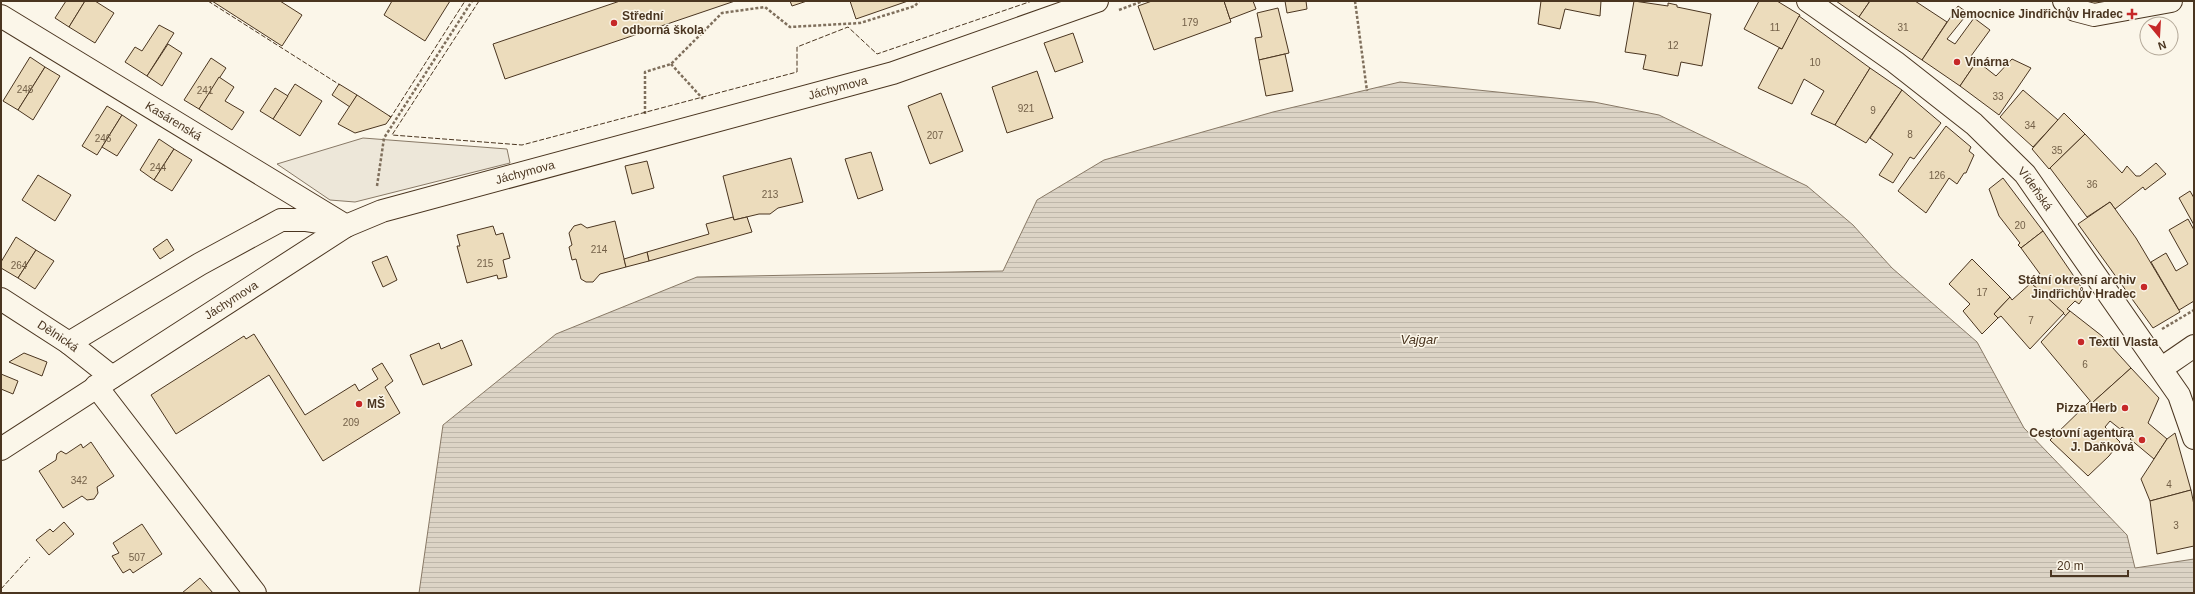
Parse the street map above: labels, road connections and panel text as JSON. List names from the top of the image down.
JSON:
{
  "streets": {
    "street": [
      "Jáchymova",
      "Kasárenská",
      "Vídeňská",
      "Dělnická"
    ]
  },
  "crossings": [
    ["Jáchymova", "Kasárenská"],
    ["Jáchymova", "Dělnická"]
  ],
  "water": ["Vajgar"],
  "places": {
    "health": ["Nemocnice Jindřichův Hradec"],
    "other": [
      "Střední odborná škola",
      "Vinárna",
      "Státní okresní archiv Jindřichův Hradec",
      "Textil Vlasta",
      "MŠ",
      "Pizza Herb",
      "Cestovní agentura J. Daňková"
    ]
  },
  "house_numbers": [
    "179",
    "11",
    "31",
    "12",
    "10",
    "248",
    "241",
    "33",
    "921",
    "9",
    "34",
    "8",
    "207",
    "246",
    "35",
    "244",
    "126",
    "36",
    "213",
    "20",
    "214",
    "215",
    "264",
    "17",
    "7",
    "6",
    "209",
    "342",
    "4",
    "3",
    "507"
  ],
  "scale_bar": "20 m",
  "north": "bottom"
}
